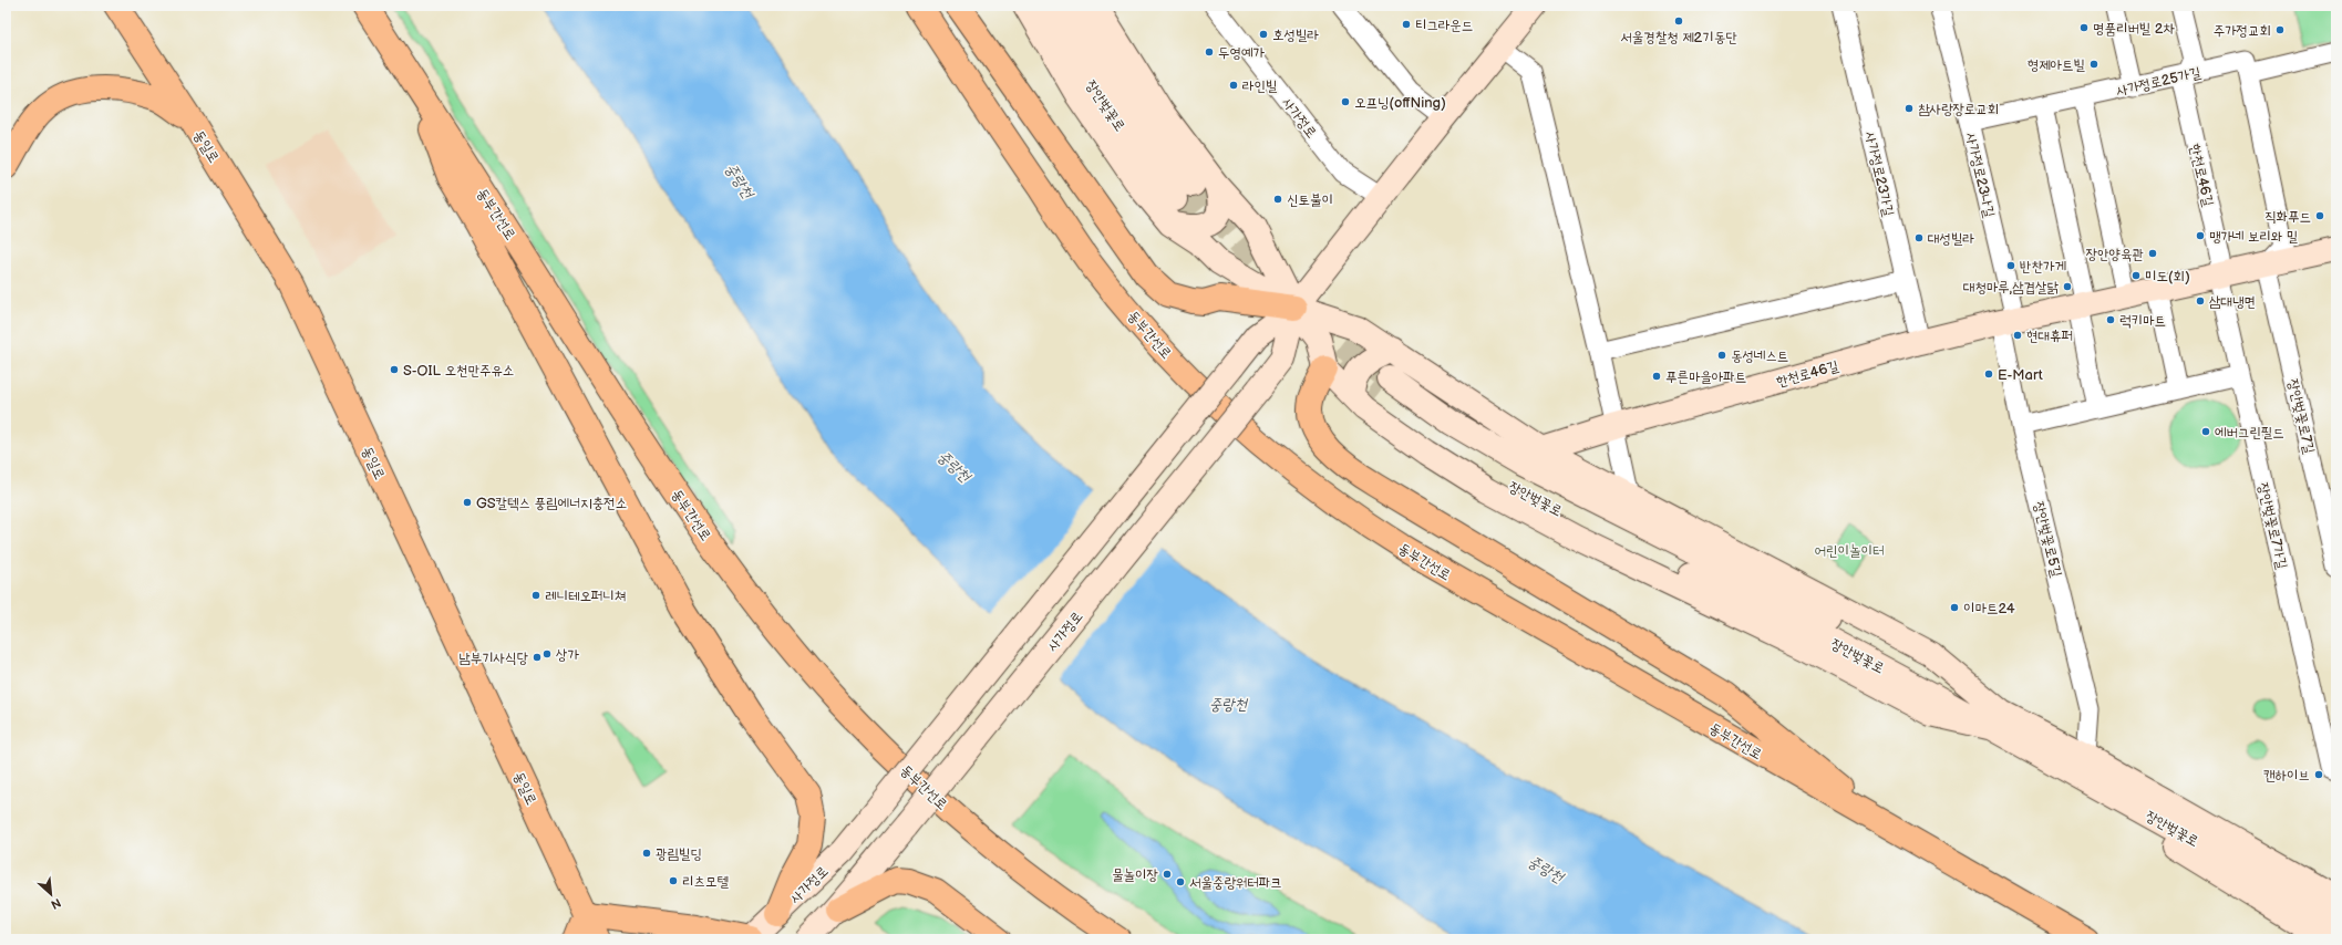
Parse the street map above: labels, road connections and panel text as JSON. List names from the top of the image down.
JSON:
{
  "streets": {
    "main road": [
      "장안벚꽃로",
      "사가정로",
      "동일로",
      "한천로46길",
      "동부간선로"
    ],
    "street": [
      "사가정로25가길",
      "사가정로23가길",
      "사가정로23나길",
      "장안벚꽃로7길",
      "장안벚꽃로7가길",
      "장안벚꽃로5길"
    ]
  },
  "crossings": [
    ["사가정로25가길", "사가정로23나길"],
    ["사가정로25가길", "한천로46길"],
    ["장안벚꽃로", "장안벚꽃로5길"],
    ["사가정로23가길", "한천로46길"],
    ["사가정로23나길", "한천로46길"],
    ["사가정로23나길", "장안벚꽃로5길"],
    ["한천로46길", "장안벚꽃로7길"],
    ["한천로46길", "장안벚꽃로7가길"],
    ["한천로46길", "장안벚꽃로5길"]
  ],
  "water": ["중랑천"],
  "parks": ["어린이놀이터"],
  "places": [
    "서울경찰청 제2기동단",
    "티그라운드",
    "명품리버빌 2차",
    "주가정교회",
    "호성빌라",
    "두영예가",
    "형제아트빌",
    "라인빌",
    "오프닝(offNing)",
    "참사랑장로교회",
    "신토불이",
    "직화푸드",
    "맹가네 보리와 밀",
    "대성빌라",
    "장안양육관",
    "반찬가게",
    "미도(회)",
    "대청마루,삼겹살닭",
    "삼대냉면",
    "럭키마트",
    "현대휴퍼",
    "동성네스트",
    "S-OIL 오천만주유소",
    "E-Mart",
    "푸른마을아파트",
    "에버그린필드",
    "GS칼텍스 풍림에너지충전소",
    "레니테오퍼니쳐",
    "이마트24",
    "상가",
    "남부기사식당",
    "캔하이브",
    "광림빌딩",
    "물놀이장",
    "리츠모텔",
    "서울중랑워터파크"
  ],
  "north": "bottom right"
}
